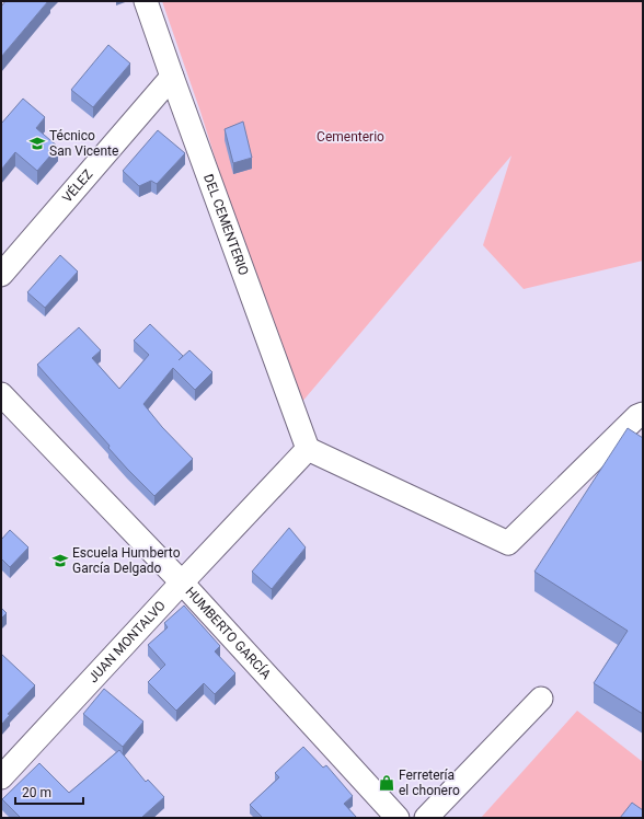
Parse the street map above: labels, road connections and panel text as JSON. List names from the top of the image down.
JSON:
{
  "streets": {
    "street": [
      "VÉLEZ",
      "DEL CEMENTERIO",
      "HUMBERTO GARCÍA",
      "JUAN MONTALVO"
    ]
  },
  "crossings": [
    ["VÉLEZ", "DEL CEMENTERIO"],
    ["DEL CEMENTERIO", "JUAN MONTALVO"],
    ["HUMBERTO GARCÍA", "JUAN MONTALVO"]
  ],
  "parks": ["Cementerio"],
  "places": {
    "school or university": ["Técnico San Vicente", "Escuela Humberto García Delgado"],
    "shop": ["Ferretería el chonero"]
  },
  "scale_bar": "20 m"
}
